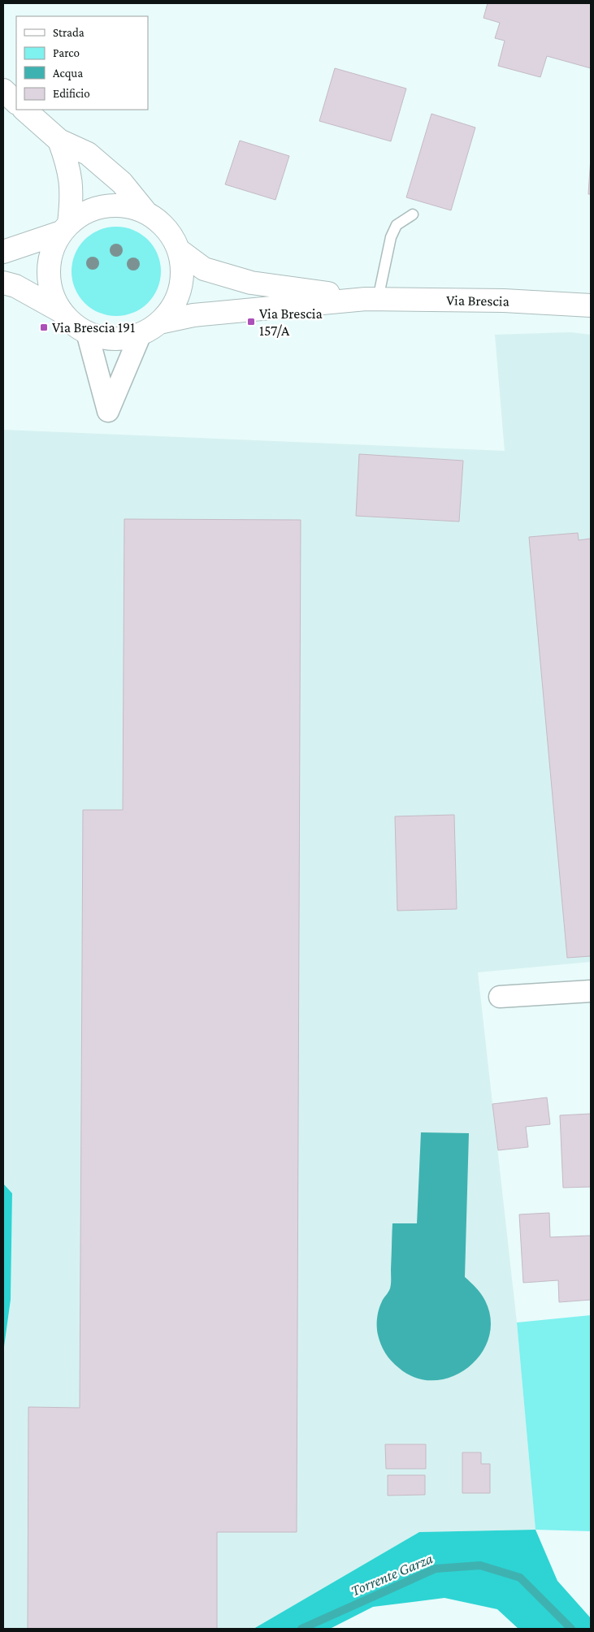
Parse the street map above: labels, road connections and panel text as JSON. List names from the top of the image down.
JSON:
{
  "streets": {
    "main road": ["Via Brescia"]
  },
  "water": ["Torrente Garza"],
  "places": {
    "transit": ["Via Brescia 157/A", "Via Brescia 191"]
  },
  "legend": [
    "Strada",
    "Parco",
    "Acqua",
    "Edificio"
  ]
}
